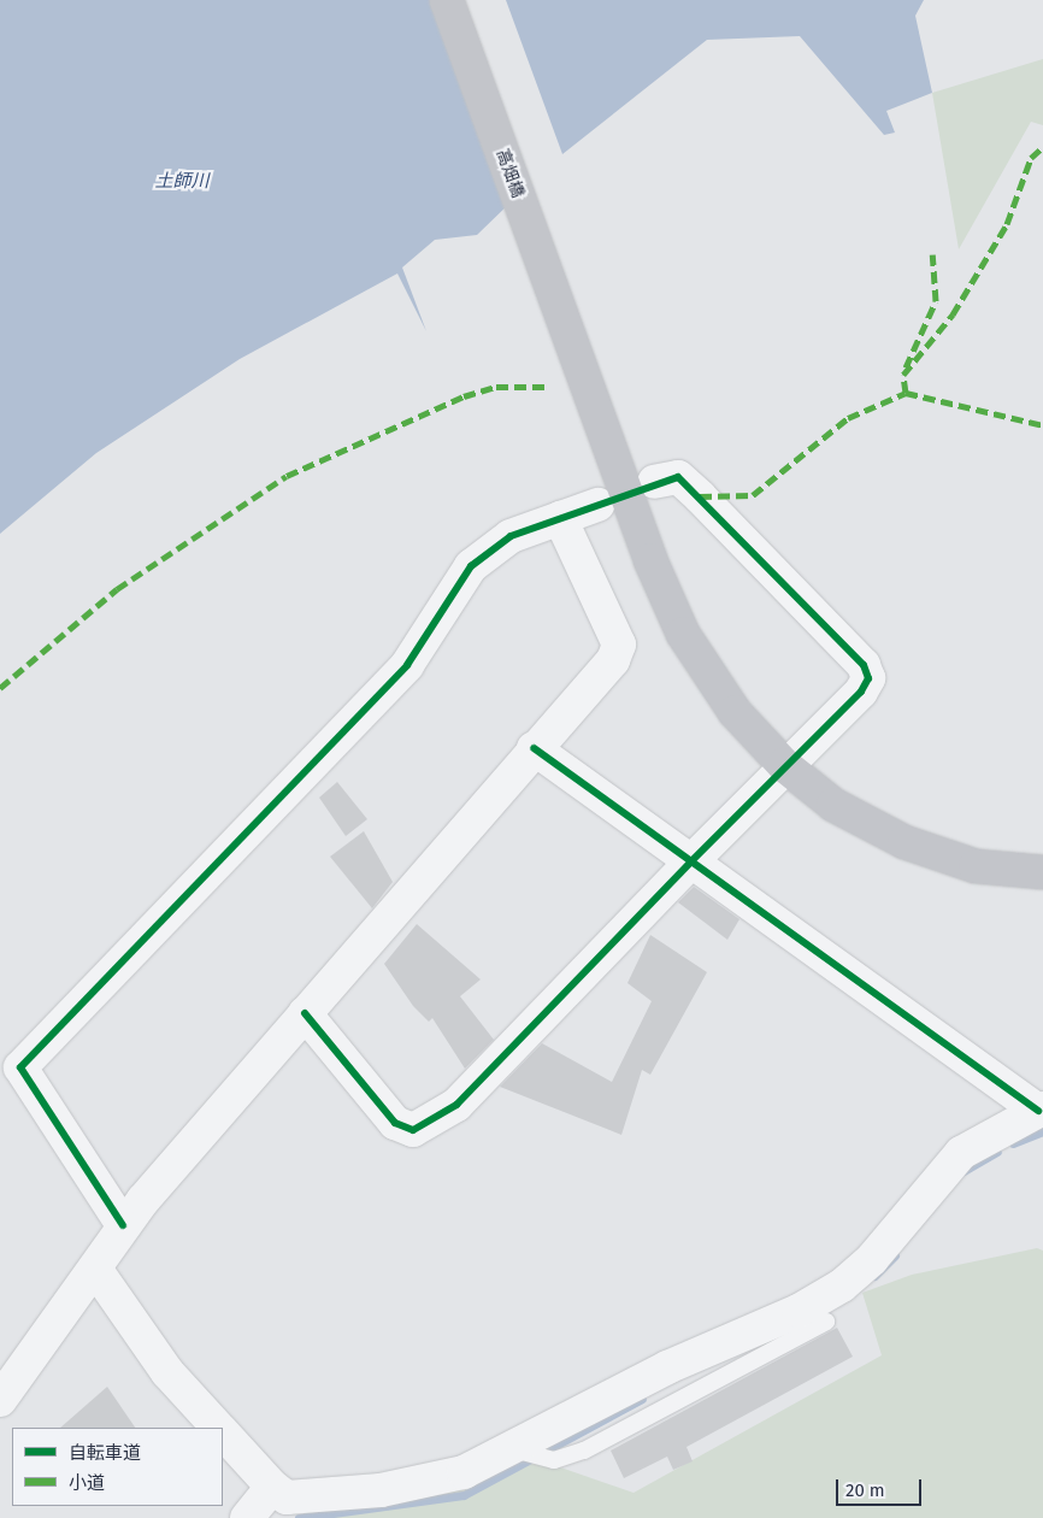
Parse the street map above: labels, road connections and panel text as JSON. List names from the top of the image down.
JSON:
{
  "streets": {
    "street": ["高畑橋"]
  },
  "water": ["土師川"],
  "legend": ["自転車道", "小道"],
  "scale_bar": "20 m"
}
